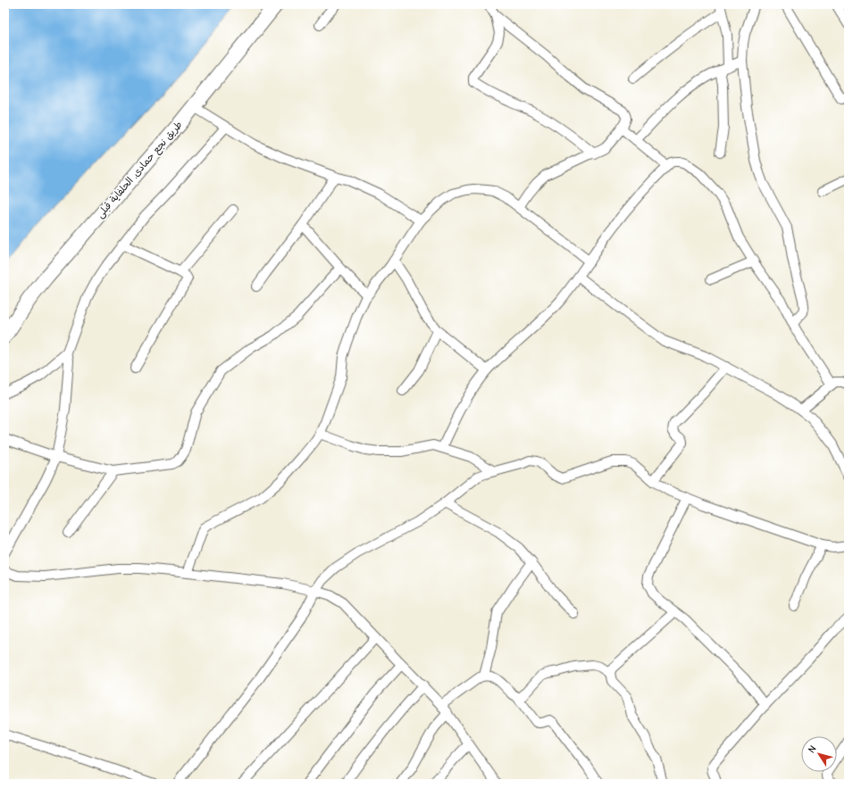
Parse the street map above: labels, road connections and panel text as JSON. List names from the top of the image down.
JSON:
{
  "streets": {
    "main road": ["طريق نجع حمادى, الحلفاية قبلى"]
  },
  "north": "top left"
}
